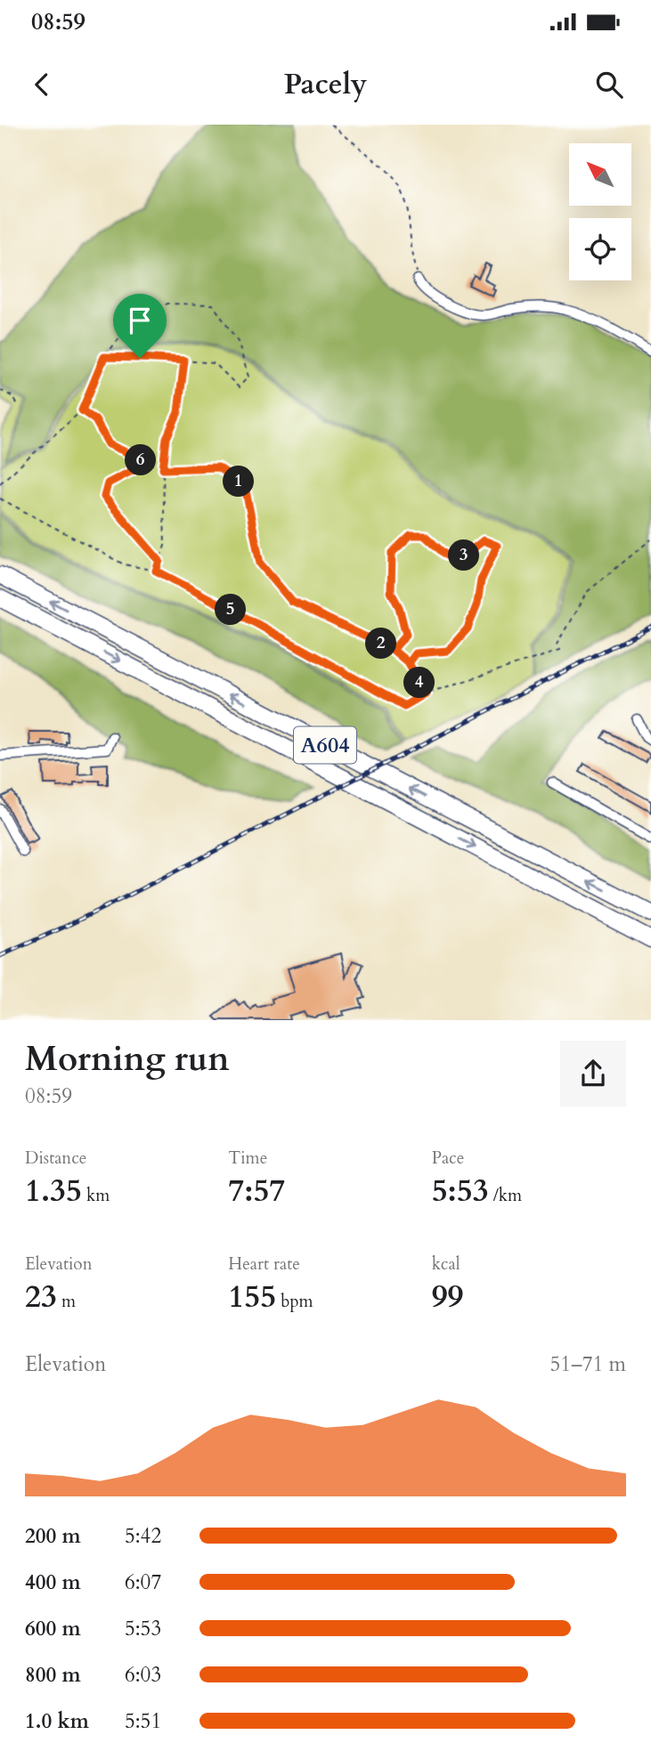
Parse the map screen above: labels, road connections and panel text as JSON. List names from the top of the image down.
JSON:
{
  "streets": {
    "highway": ["A604"]
  },
  "north": "top left",
  "page": {
    "status": "08:59",
    "header": "Pacely",
    "pins": [
      "6",
      "1",
      "3",
      "5",
      "2",
      "4"
    ],
    "heading": ["Morning run", "08:59"],
    "stats": [
      ["Distance", "1.35 km"],
      ["Time", "7:57"],
      ["Pace", "5:53 /km"],
      ["Elevation", "23 m"],
      ["Heart rate", "155 bpm"],
      ["kcal", "99"]
    ],
    "chart": ["Elevation", "51–71 m"],
    "list": [
      {
        "name": "200 m",
        "note": "5:42"
      },
      {
        "name": "400 m",
        "note": "6:07"
      },
      {
        "name": "600 m",
        "note": "5:53"
      },
      {
        "name": "800 m",
        "note": "6:03"
      },
      {
        "name": "1.0 km",
        "note": "5:51"
      }
    ]
  }
}
